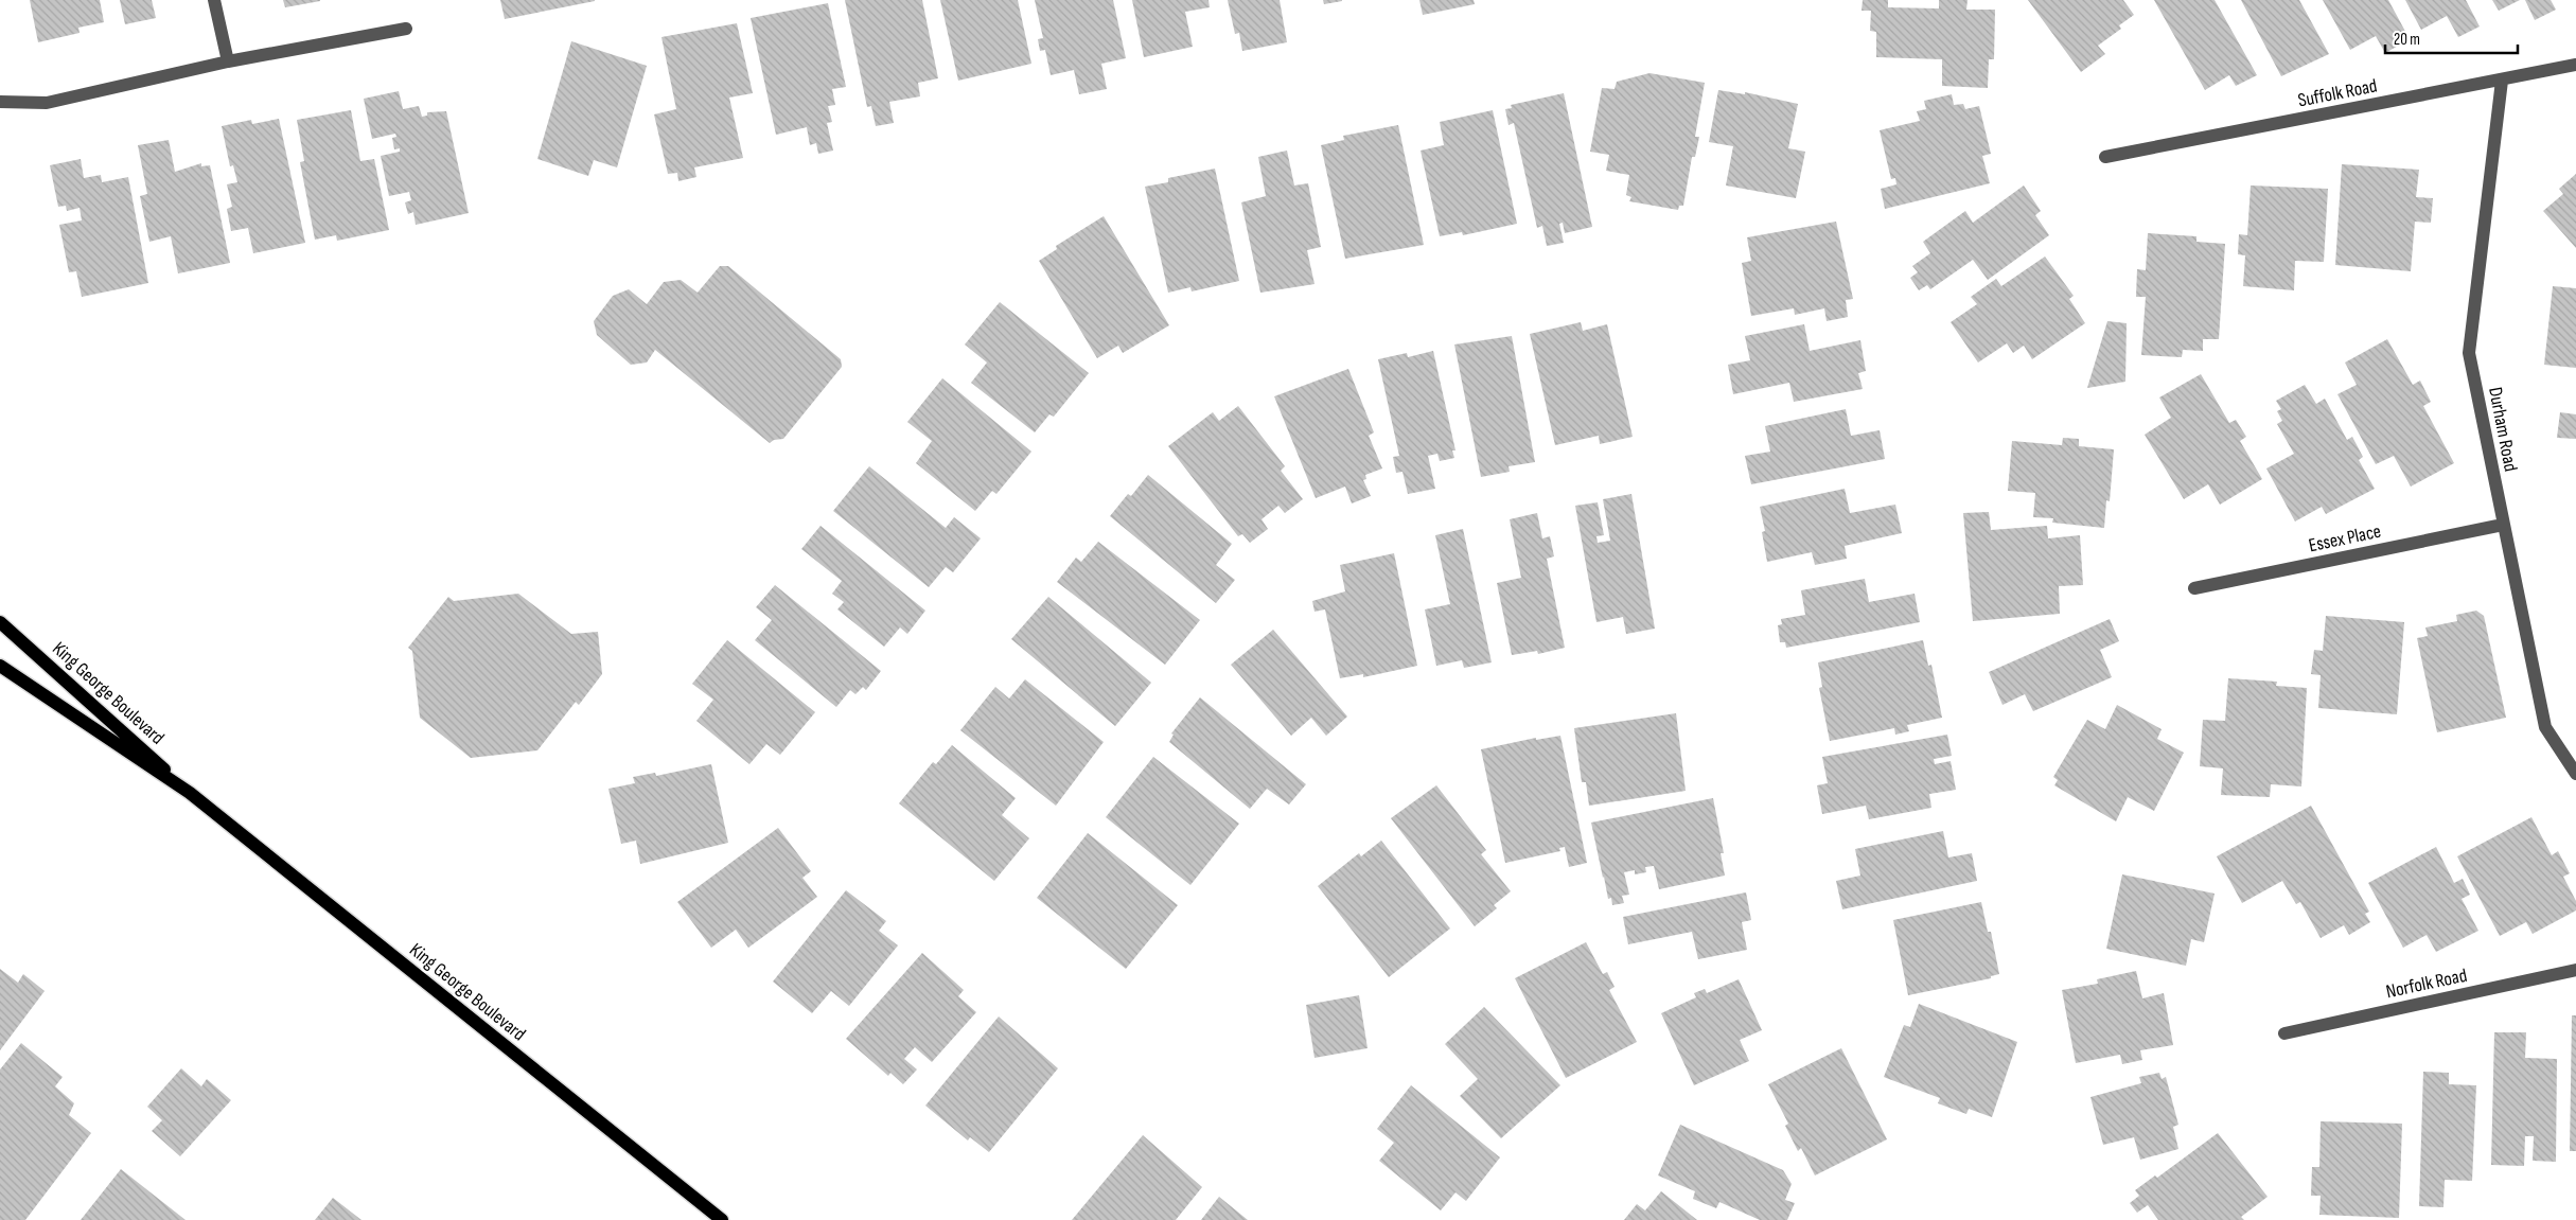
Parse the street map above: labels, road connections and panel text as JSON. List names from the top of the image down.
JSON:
{
  "streets": {
    "main road": ["King George Boulevard"],
    "street": [
      "Suffolk Road",
      "Durham Road",
      "Essex Place",
      "Norfolk Road"
    ]
  },
  "crossings": [
    ["Suffolk Road", "Durham Road"],
    ["Durham Road", "Essex Place"]
  ],
  "scale_bar": "20 m"
}
